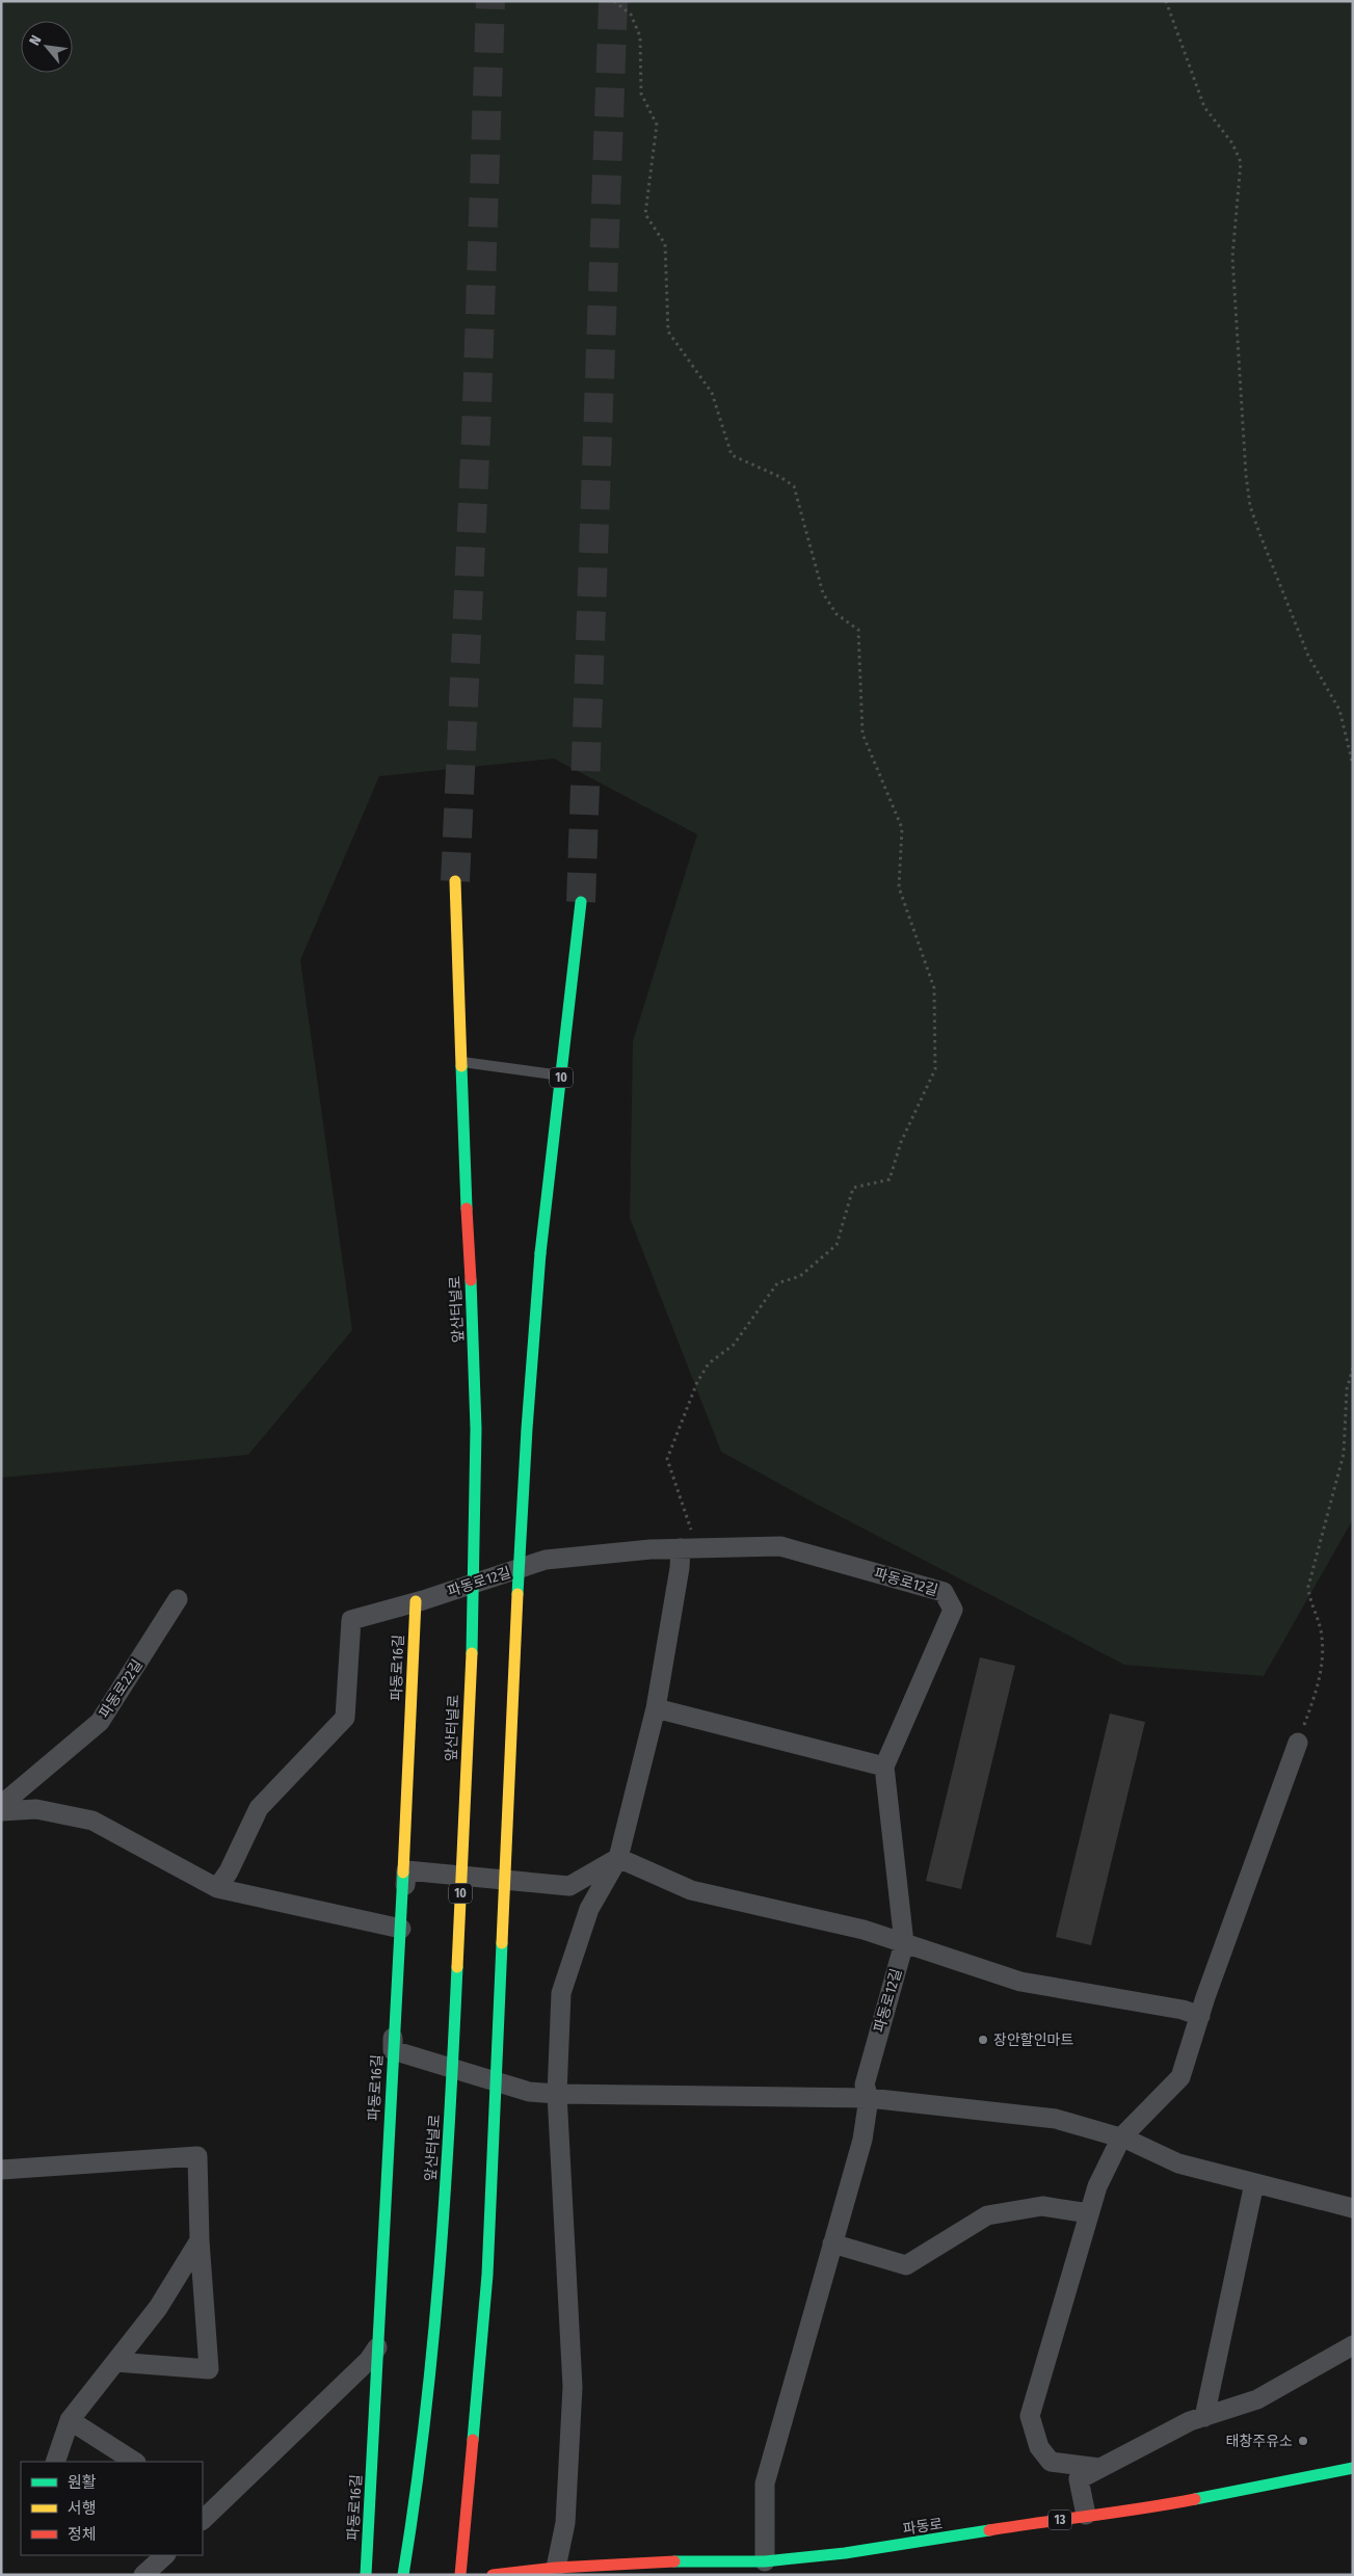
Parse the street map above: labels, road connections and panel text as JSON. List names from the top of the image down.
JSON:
{
  "streets": {
    "main road": [
      "10",
      "앞산터널로",
      "파동로16길",
      "13",
      "파동로"
    ],
    "street": ["파동로12길", "파동로22길"]
  },
  "crossings": [
    ["파동로12길", "파동로16길"],
    ["파동로12길", "파동로"]
  ],
  "places": ["장안할인마트", "태창주유소"],
  "legend": ["원활", "서행", "정체"],
  "north": "top left"
}
